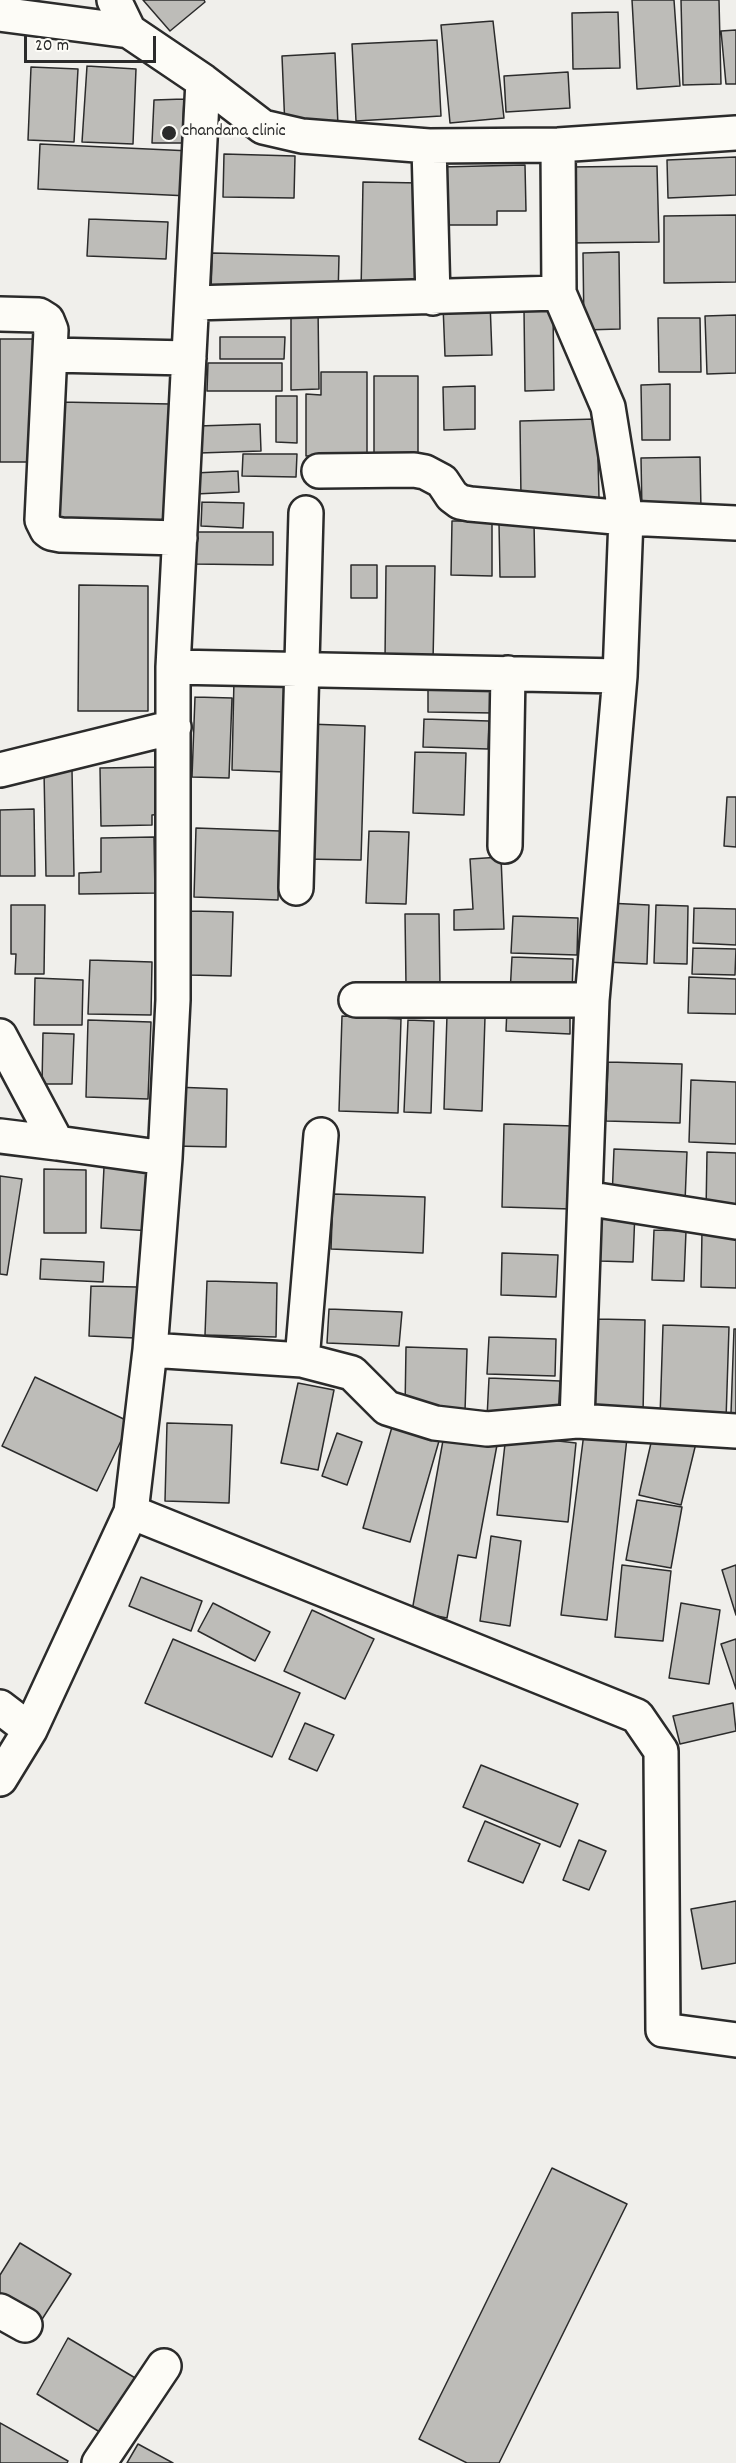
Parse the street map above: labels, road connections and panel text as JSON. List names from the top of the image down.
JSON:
{
  "places": ["chandana clinic"],
  "scale_bar": "20 m"
}
